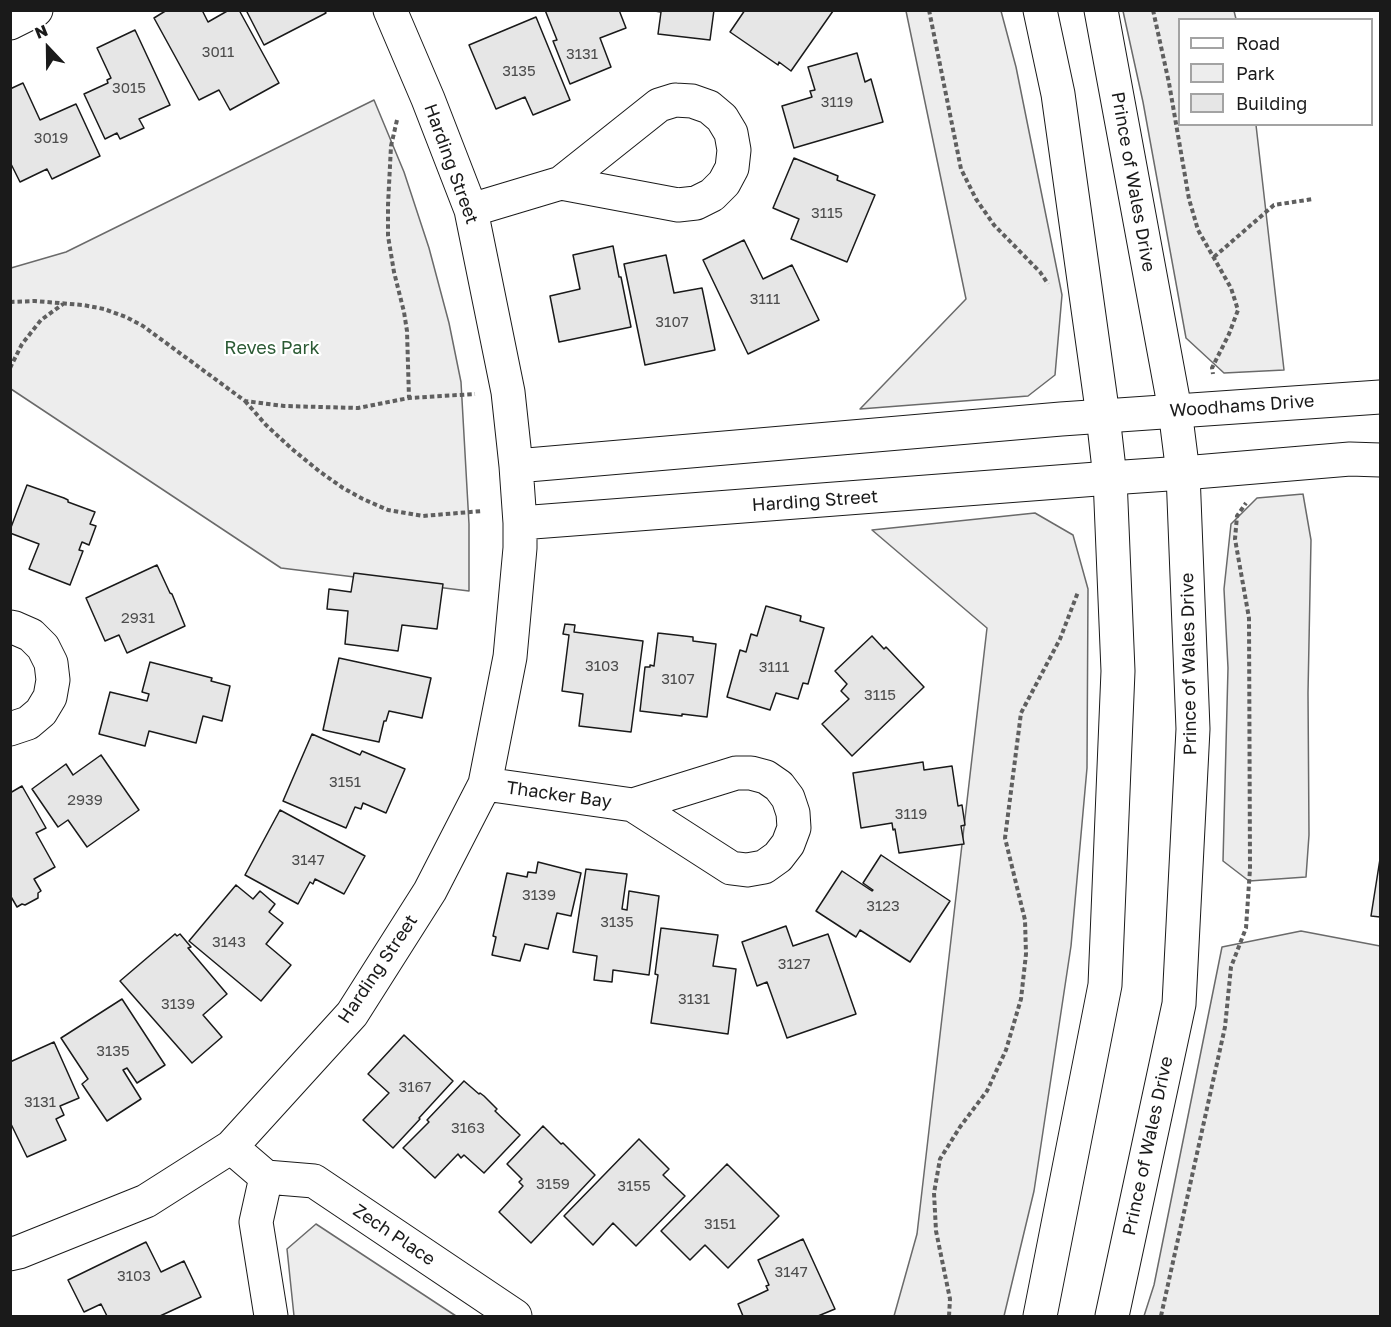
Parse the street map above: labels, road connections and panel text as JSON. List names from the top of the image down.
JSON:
{
  "streets": {
    "street": [
      "Harding Street",
      "Prince of Wales Drive",
      "Woodhams Drive",
      "Thacker Bay",
      "Zech Place"
    ]
  },
  "crossings": [
    ["Harding Street", "Thacker Bay"],
    ["Prince of Wales Drive", "Woodhams Drive"]
  ],
  "parks": ["Reves Park"],
  "house_numbers": [
    "3011",
    "3131",
    "3135",
    "3015",
    "3119",
    "3019",
    "3115",
    "3111",
    "3107",
    "2931",
    "3103",
    "3111",
    "3107",
    "3115",
    "3151",
    "2939",
    "3119",
    "3147",
    "3139",
    "3123",
    "3135",
    "3143",
    "3127",
    "3131",
    "3139",
    "3135",
    "3167",
    "3131",
    "3163",
    "3159",
    "3155",
    "3151",
    "3147",
    "3103"
  ],
  "legend": ["Road", "Park", "Building"],
  "north": "top"
}
